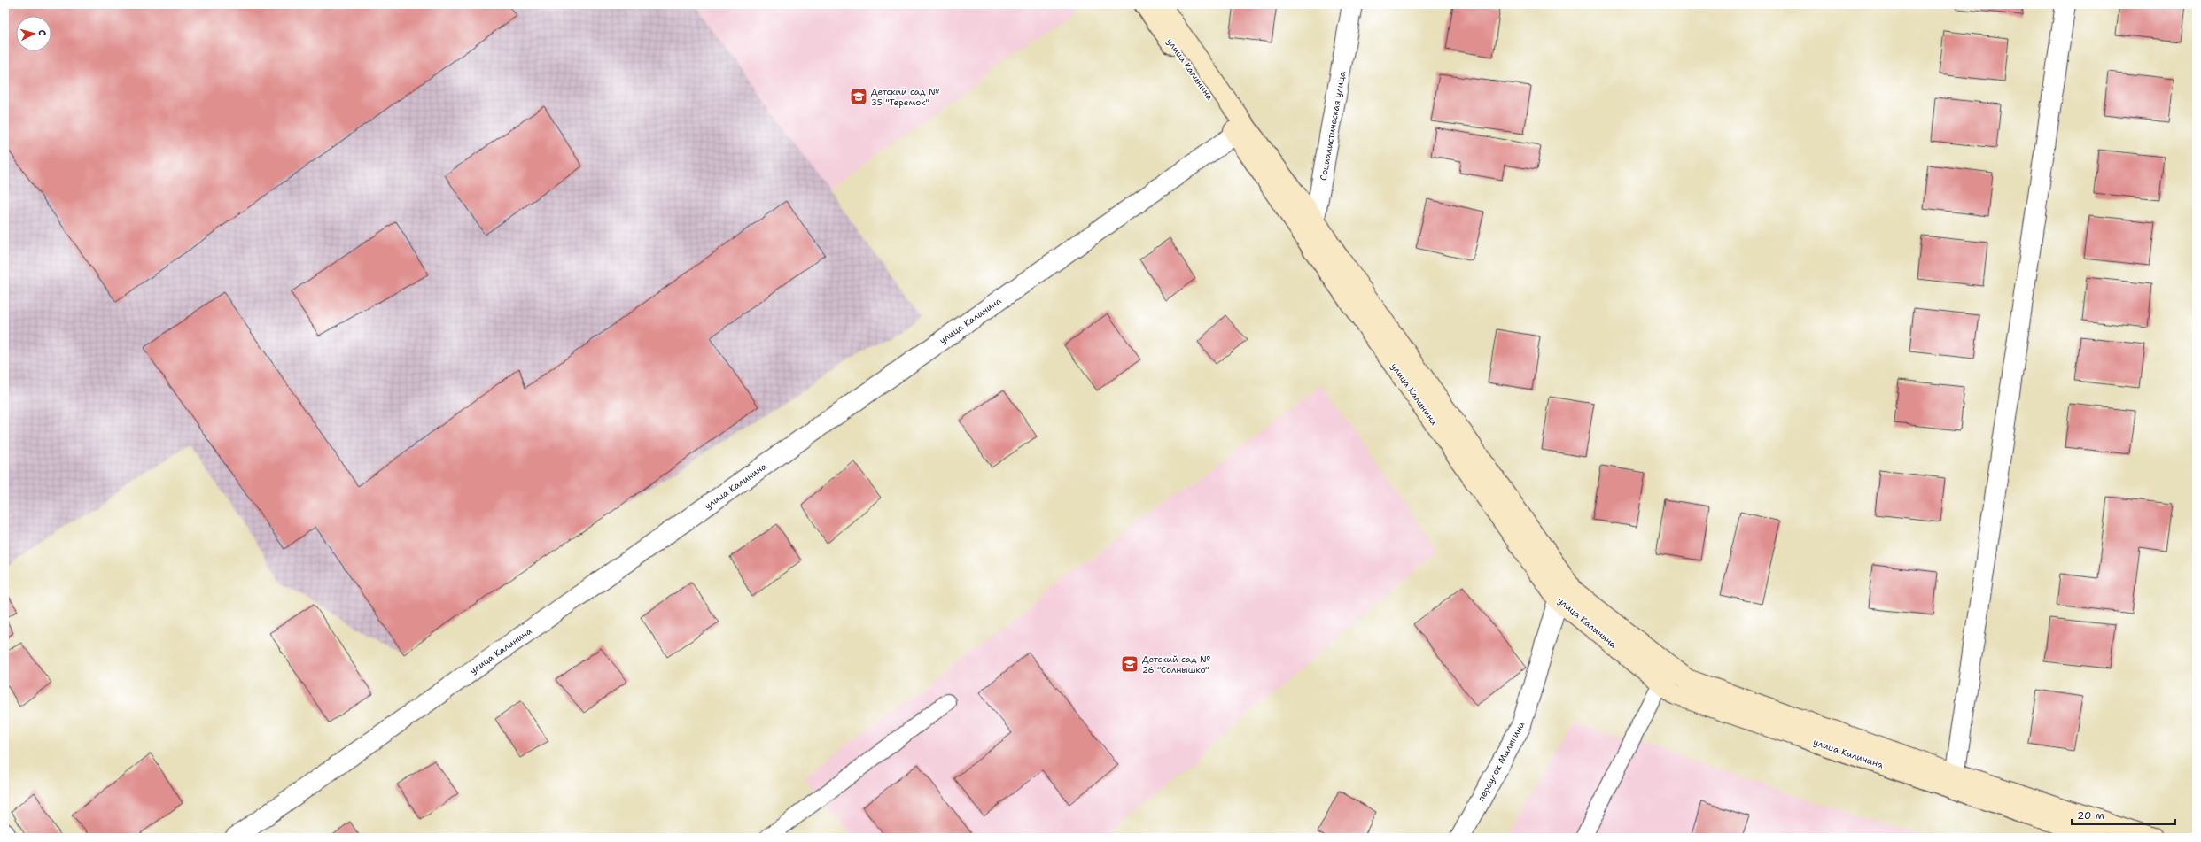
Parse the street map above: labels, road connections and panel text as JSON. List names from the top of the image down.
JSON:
{
  "streets": {
    "main road": ["улица Калинина"],
    "street": ["Социалистическая улица", "переулок Малыгина"]
  },
  "crossings": [
    ["улица Калинина", "Социалистическая улица"],
    ["улица Калинина", "переулок Малыгина"]
  ],
  "places": {
    "school or university": ["Детский сад № 35 \"Теремок\"", "Детский сад № 26 \"Солнышко\""]
  },
  "scale_bar": "20 m",
  "north": "right"
}
